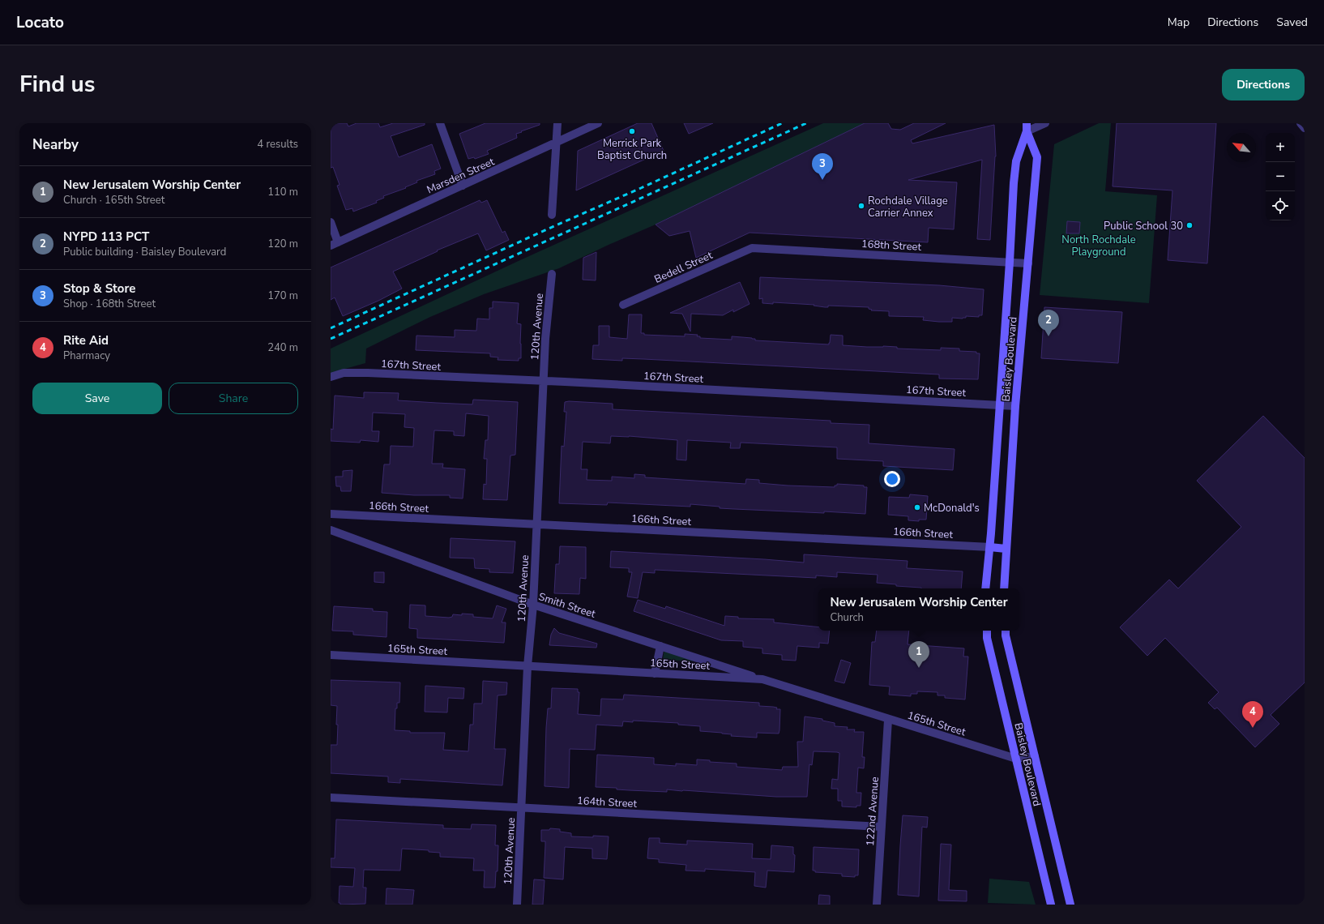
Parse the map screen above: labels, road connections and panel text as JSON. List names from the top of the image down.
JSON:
{
  "streets": {
    "main road": ["Baisley Boulevard"],
    "street": [
      "Marsden Street",
      "168th Street",
      "Bedell Street",
      "120th Avenue",
      "167th Street",
      "166th Street",
      "Smith Street",
      "165th Street",
      "164th Street",
      "122nd Avenue"
    ]
  },
  "crossings": [
    ["168th Street", "Bedell Street"],
    ["168th Street", "Baisley Boulevard"],
    ["120th Avenue", "167th Street"],
    ["120th Avenue", "166th Street"],
    ["120th Avenue", "Smith Street"],
    ["120th Avenue", "165th Street"],
    ["120th Avenue", "164th Street"],
    ["Baisley Boulevard", "167th Street"],
    ["Baisley Boulevard", "166th Street"],
    ["Baisley Boulevard", "165th Street"],
    ["Smith Street", "165th Street"],
    ["165th Street", "122nd Avenue"],
    ["164th Street", "122nd Avenue"]
  ],
  "parks": ["North Rochdale Playground"],
  "places": [
    "Merrick Park Baptist Church",
    "Rochdale Village Carrier Annex",
    "Public School 30",
    "McDonald's"
  ],
  "north": "top left",
  "page": {
    "header": "Locato",
    "nav": ["Map", "Directions", "Saved"],
    "title": "Find us",
    "buttons": [
      "Directions",
      ["Save", "Share"]
    ],
    "heading": ["Nearby", "4 results"],
    "map_buttons": ["+", "−"],
    "pins": [
      "3",
      "2",
      "1",
      "4"
    ],
    "list": [
      {
        "mark": "1",
        "name": "New Jerusalem Worship Center",
        "note": "Church · 165th Street",
        "value": "110 m"
      },
      {
        "mark": "2",
        "name": "NYPD 113 PCT",
        "note": "Public building · Baisley Boulevard",
        "value": "120 m"
      },
      {
        "mark": "3",
        "name": "Stop & Store",
        "note": "Shop · 168th Street",
        "value": "170 m"
      },
      {
        "mark": "4",
        "name": "Rite Aid",
        "note": "Pharmacy",
        "value": "240 m"
      }
    ],
    "popup": ["New Jerusalem Worship Center", "Church"]
  }
}
